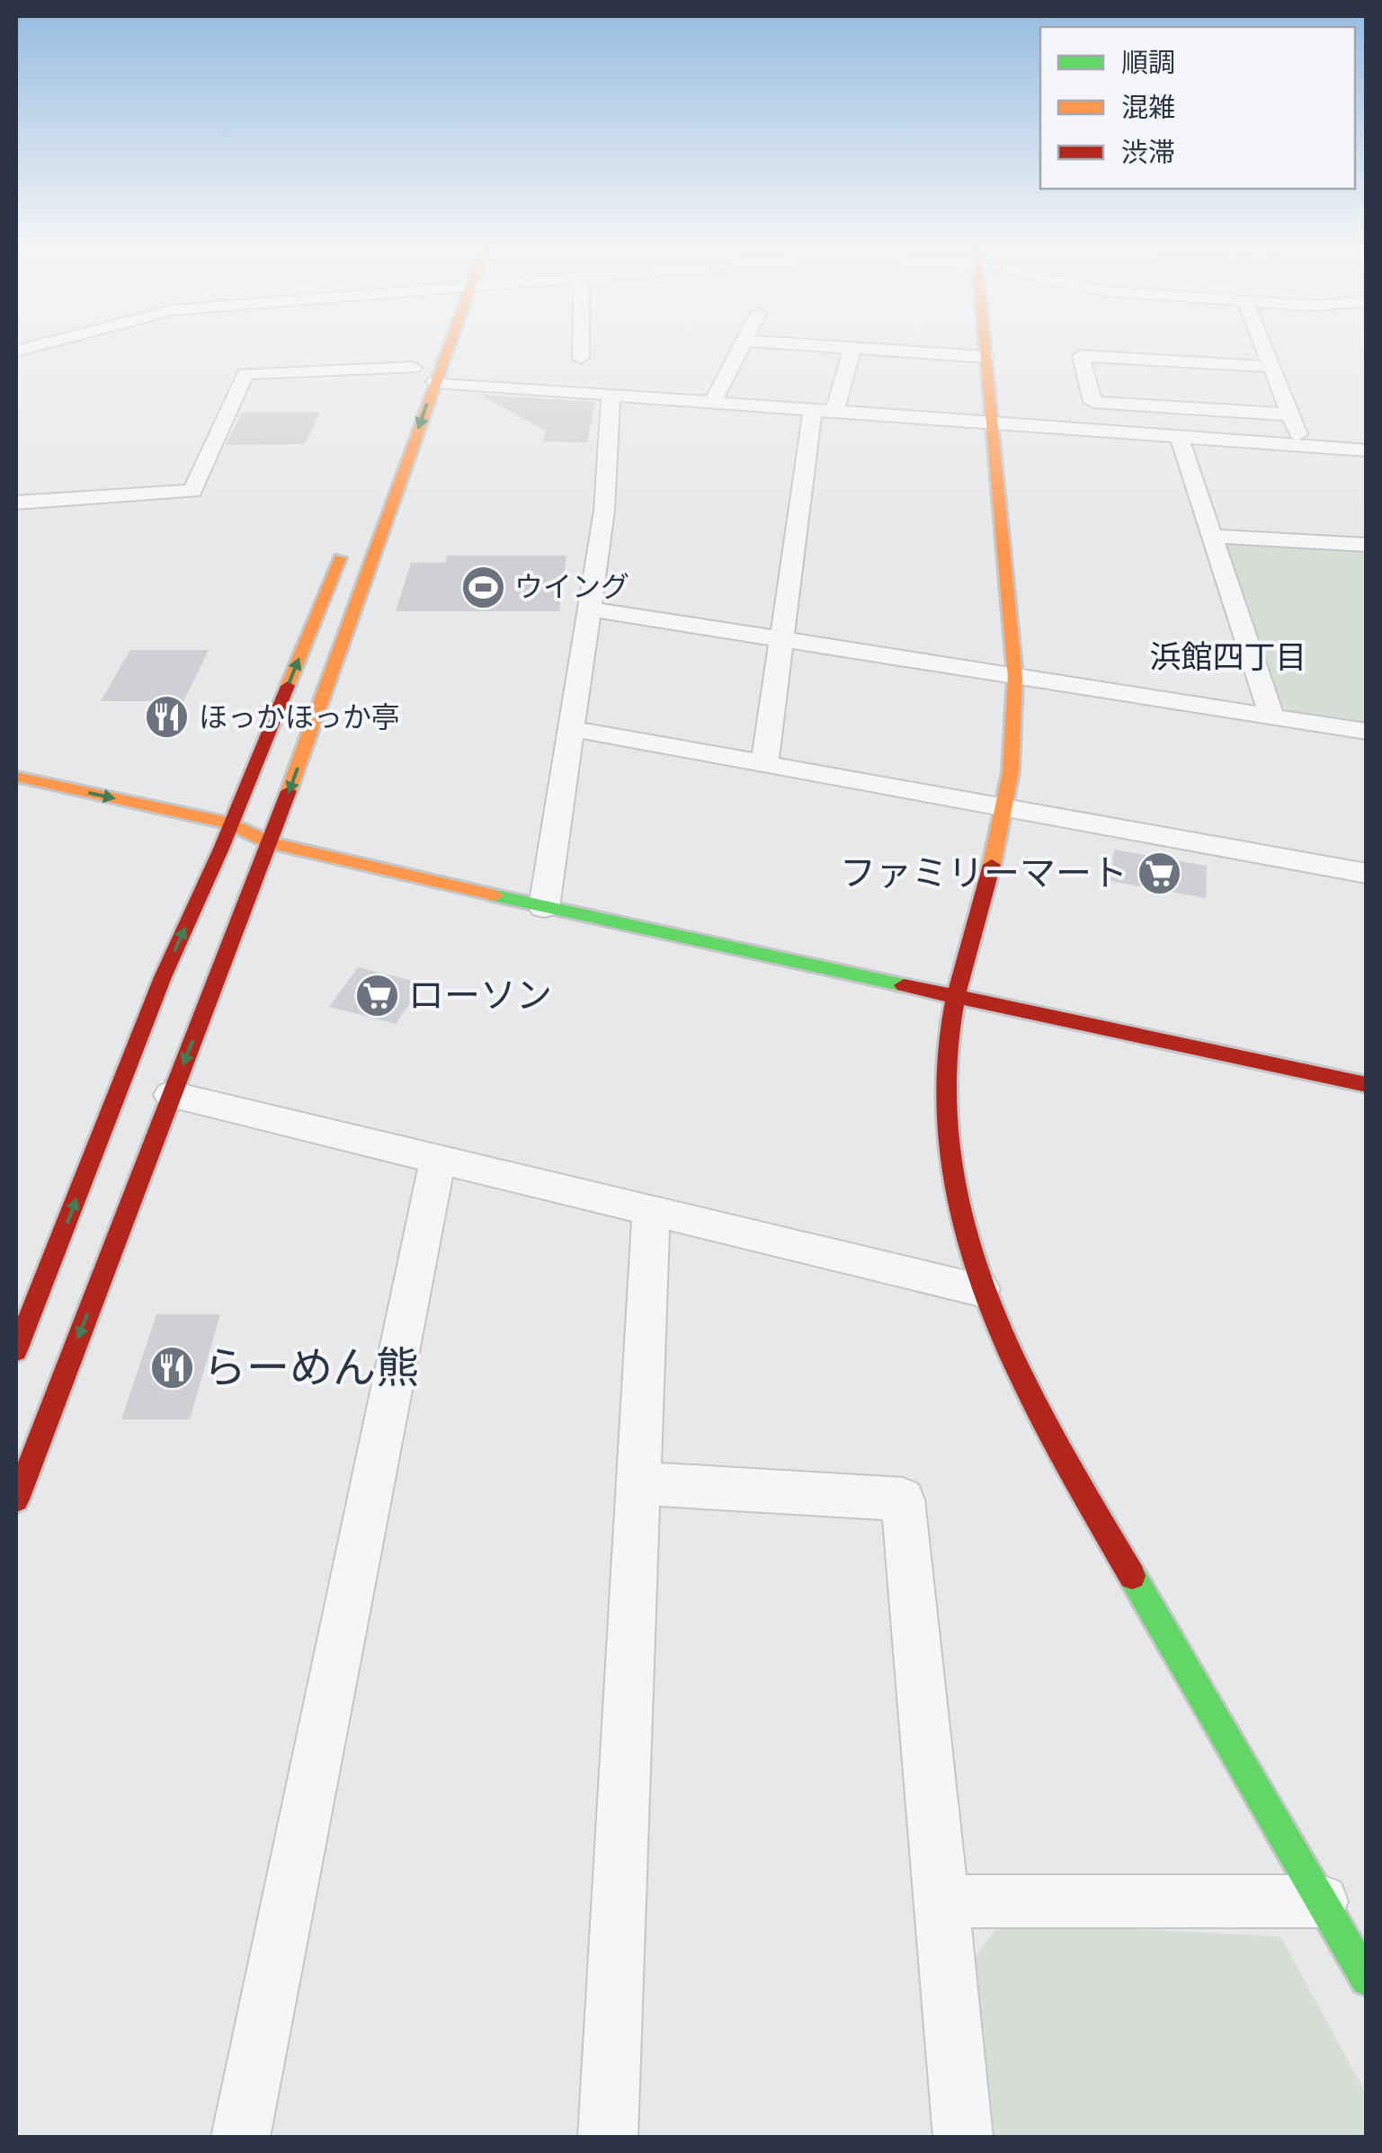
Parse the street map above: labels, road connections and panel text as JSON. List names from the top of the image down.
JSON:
{
  "districts": ["浜館四丁目"],
  "places": {
    "sports": ["ウイング"],
    "restaurant": ["ほっかほっか亭", "らーめん熊"],
    "supermarket": ["ファミリーマート", "ローソン"]
  },
  "legend": ["順調", "混雑", "渋滞"]
}
